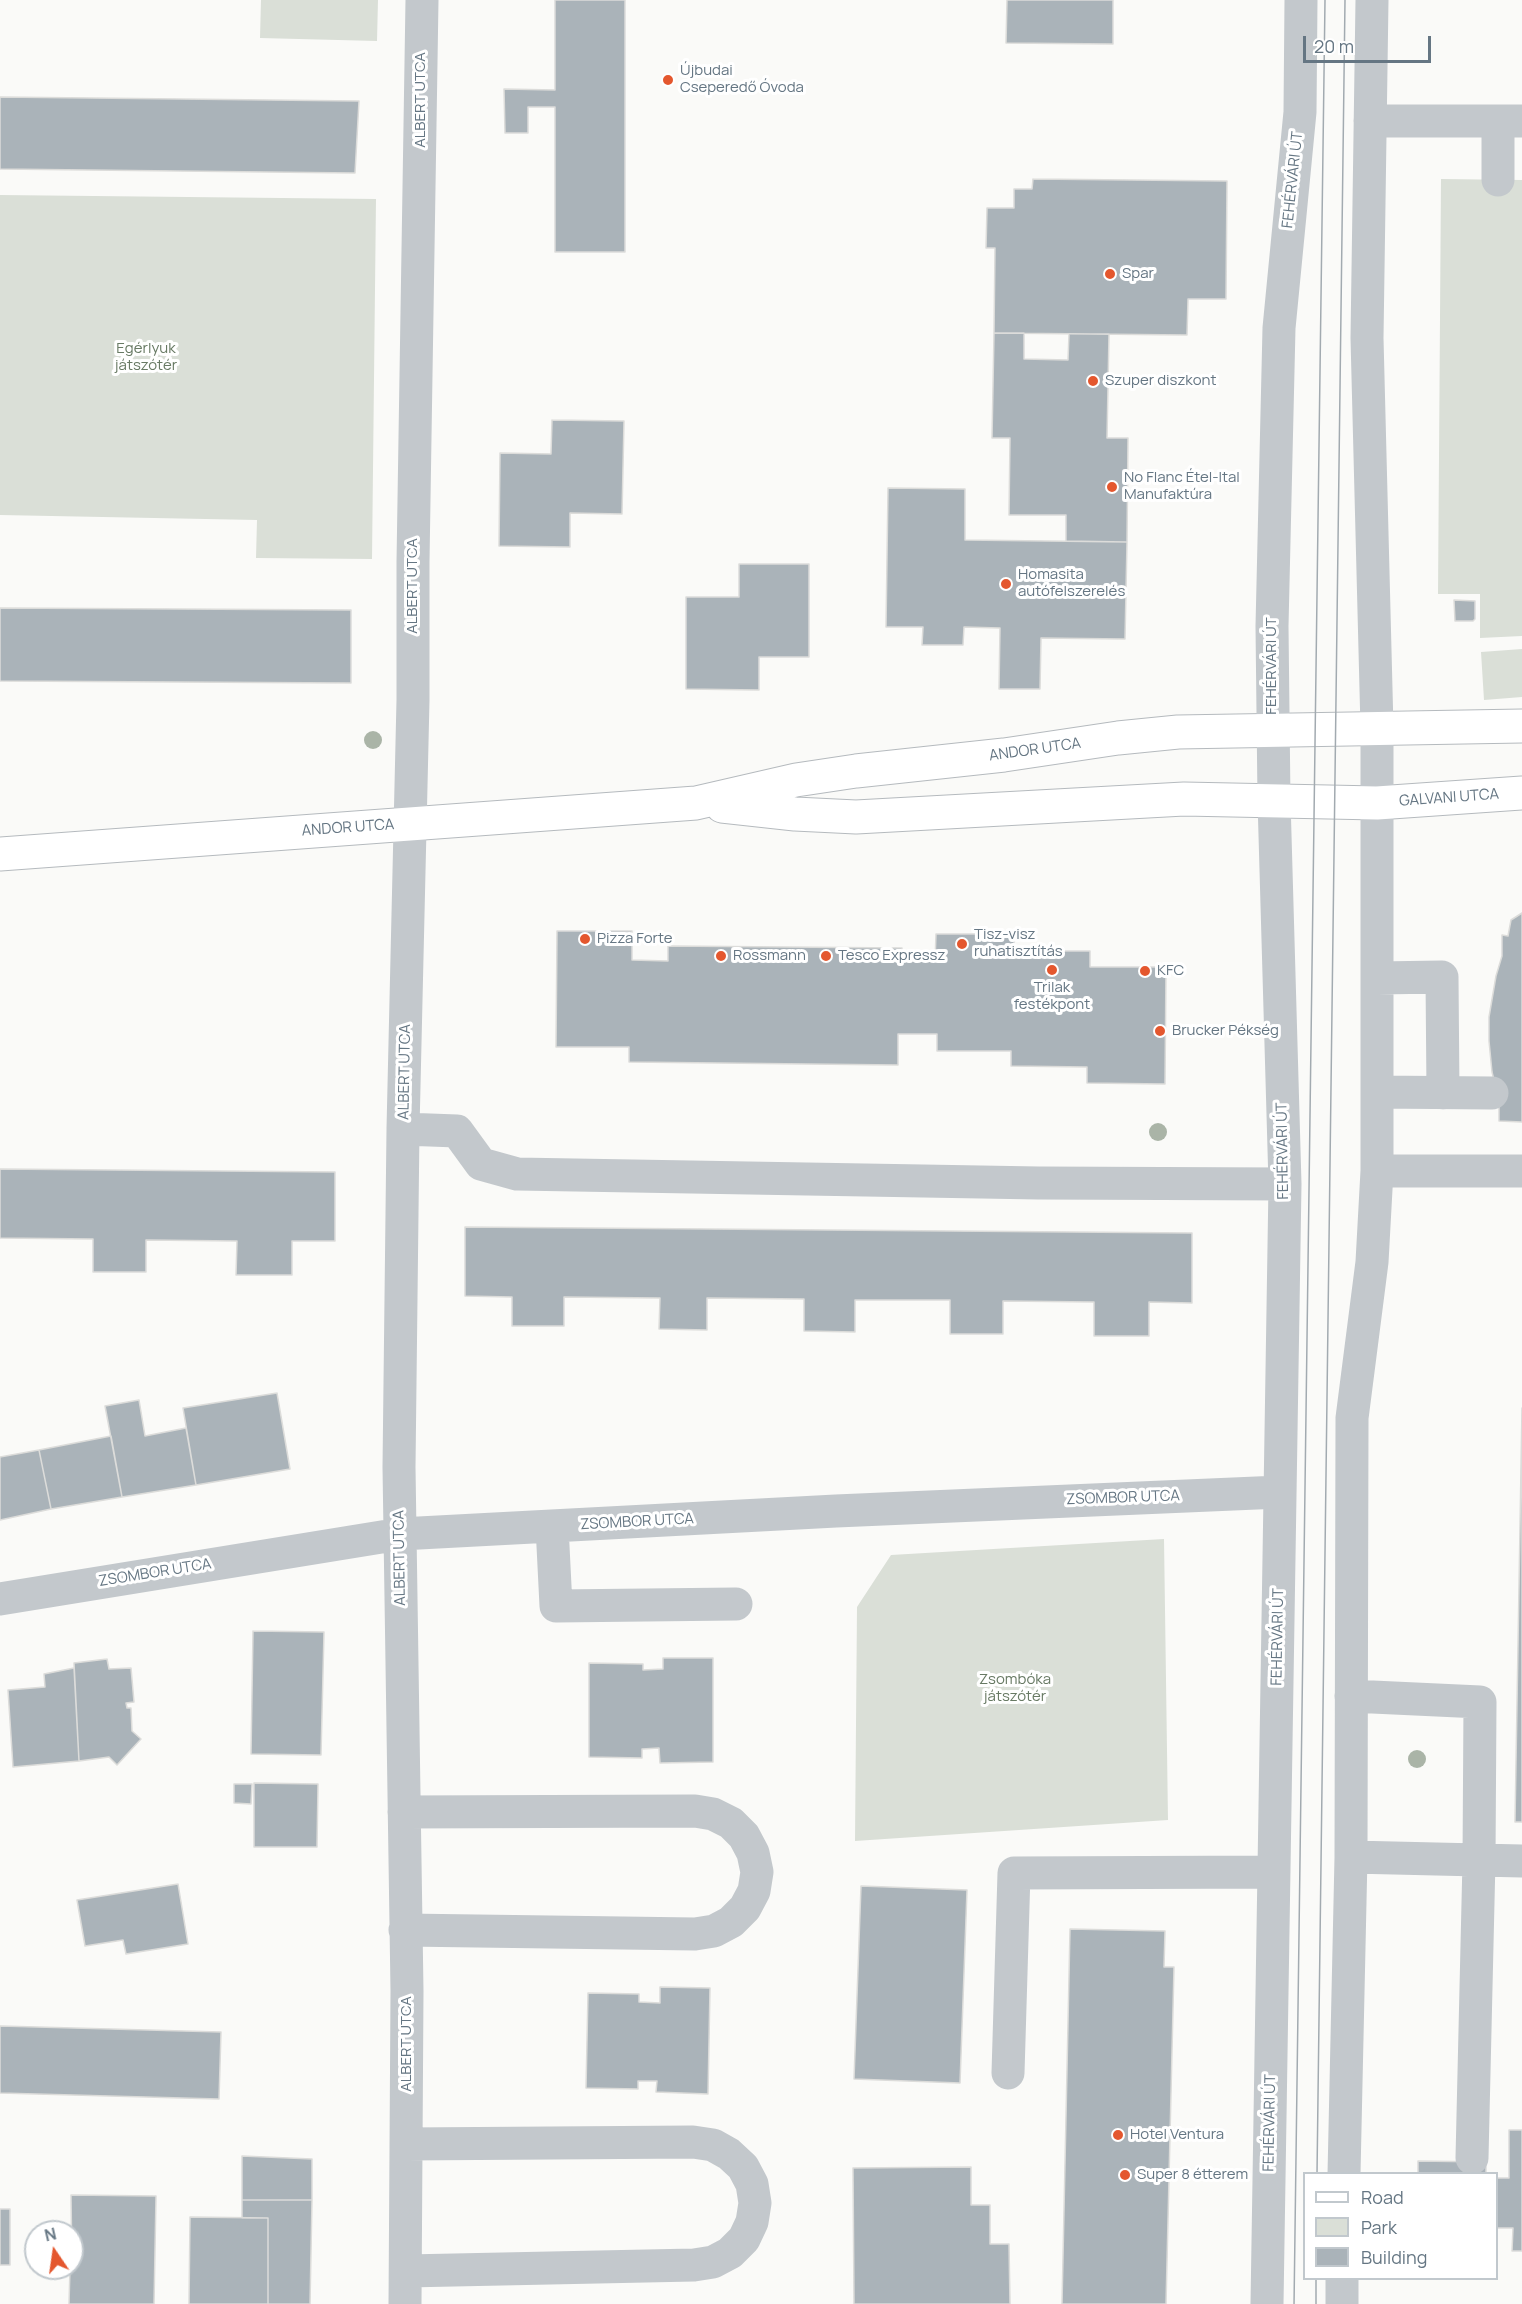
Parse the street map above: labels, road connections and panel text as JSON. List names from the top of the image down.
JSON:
{
  "streets": {
    "main road": ["ANDOR UTCA", "GALVANI UTCA"],
    "street": ["ALBERT UTCA", "FEHÉRVÁRI ÚT", "ZSOMBOR UTCA"]
  },
  "crossings": [
    ["ALBERT UTCA", "ANDOR UTCA"],
    ["ALBERT UTCA", "ZSOMBOR UTCA"],
    ["FEHÉRVÁRI ÚT", "ANDOR UTCA"],
    ["FEHÉRVÁRI ÚT", "ZSOMBOR UTCA"],
    ["ANDOR UTCA", "GALVANI UTCA"]
  ],
  "parks": ["Egérlyuk játszótér", "Zsombóka játszótér"],
  "places": [
    "Újbudai Cseperedő Óvoda",
    "Spar",
    "Szuper diszkont",
    "No Flanc Étel-Ital Manufaktúra",
    "Homasita autófelszerelés",
    "Pizza Forte",
    "Tisz-visz ruhatisztítás",
    "Rossmann",
    "Tesco Expressz",
    "Trilak festékpont",
    "KFC",
    "Brucker Pékség",
    "Hotel Ventura",
    "Super 8 étterem"
  ],
  "legend": ["Road", "Park", "Building"],
  "scale_bar": "20 m",
  "north": "top"
}
